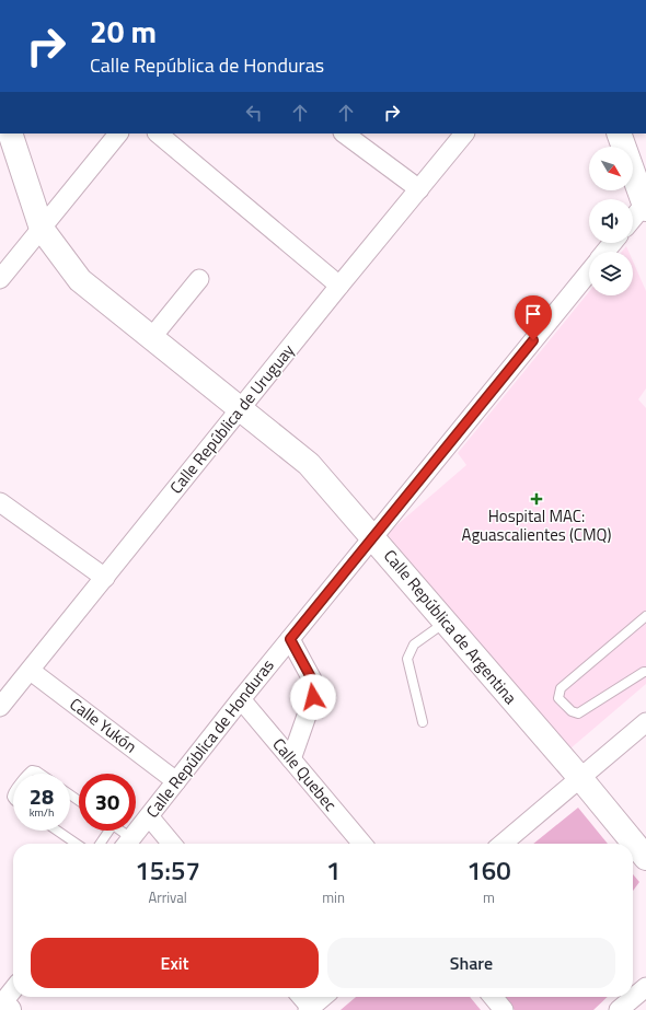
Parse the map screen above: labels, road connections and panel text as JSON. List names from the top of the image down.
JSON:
{
  "streets": {
    "street": [
      "Calle República de Uruguay",
      "Calle República de Argentina",
      "Calle Yukón",
      "Calle República de Honduras",
      "Calle Quebec"
    ]
  },
  "crossings": [
    ["Calle República de Uruguay", "Calle República de Argentina"],
    ["Calle República de Uruguay", "Calle Yukón"],
    ["Calle República de Argentina", "Calle República de Honduras"],
    ["Calle Yukón", "Calle República de Honduras"],
    ["Calle República de Honduras", "Calle Quebec"]
  ],
  "places": {
    "health": ["Hospital MAC: Aguascalientes (CMQ)"]
  },
  "north": "bottom right",
  "page": {
    "turn": ["20 m", "Calle República de Honduras"],
    "speed": "28 km/h",
    "limit": "30",
    "eta": [
      "15:57",
      "Arrival",
      "1",
      "min",
      "160",
      "m"
    ],
    "buttons": ["Exit", "Share"]
  }
}
